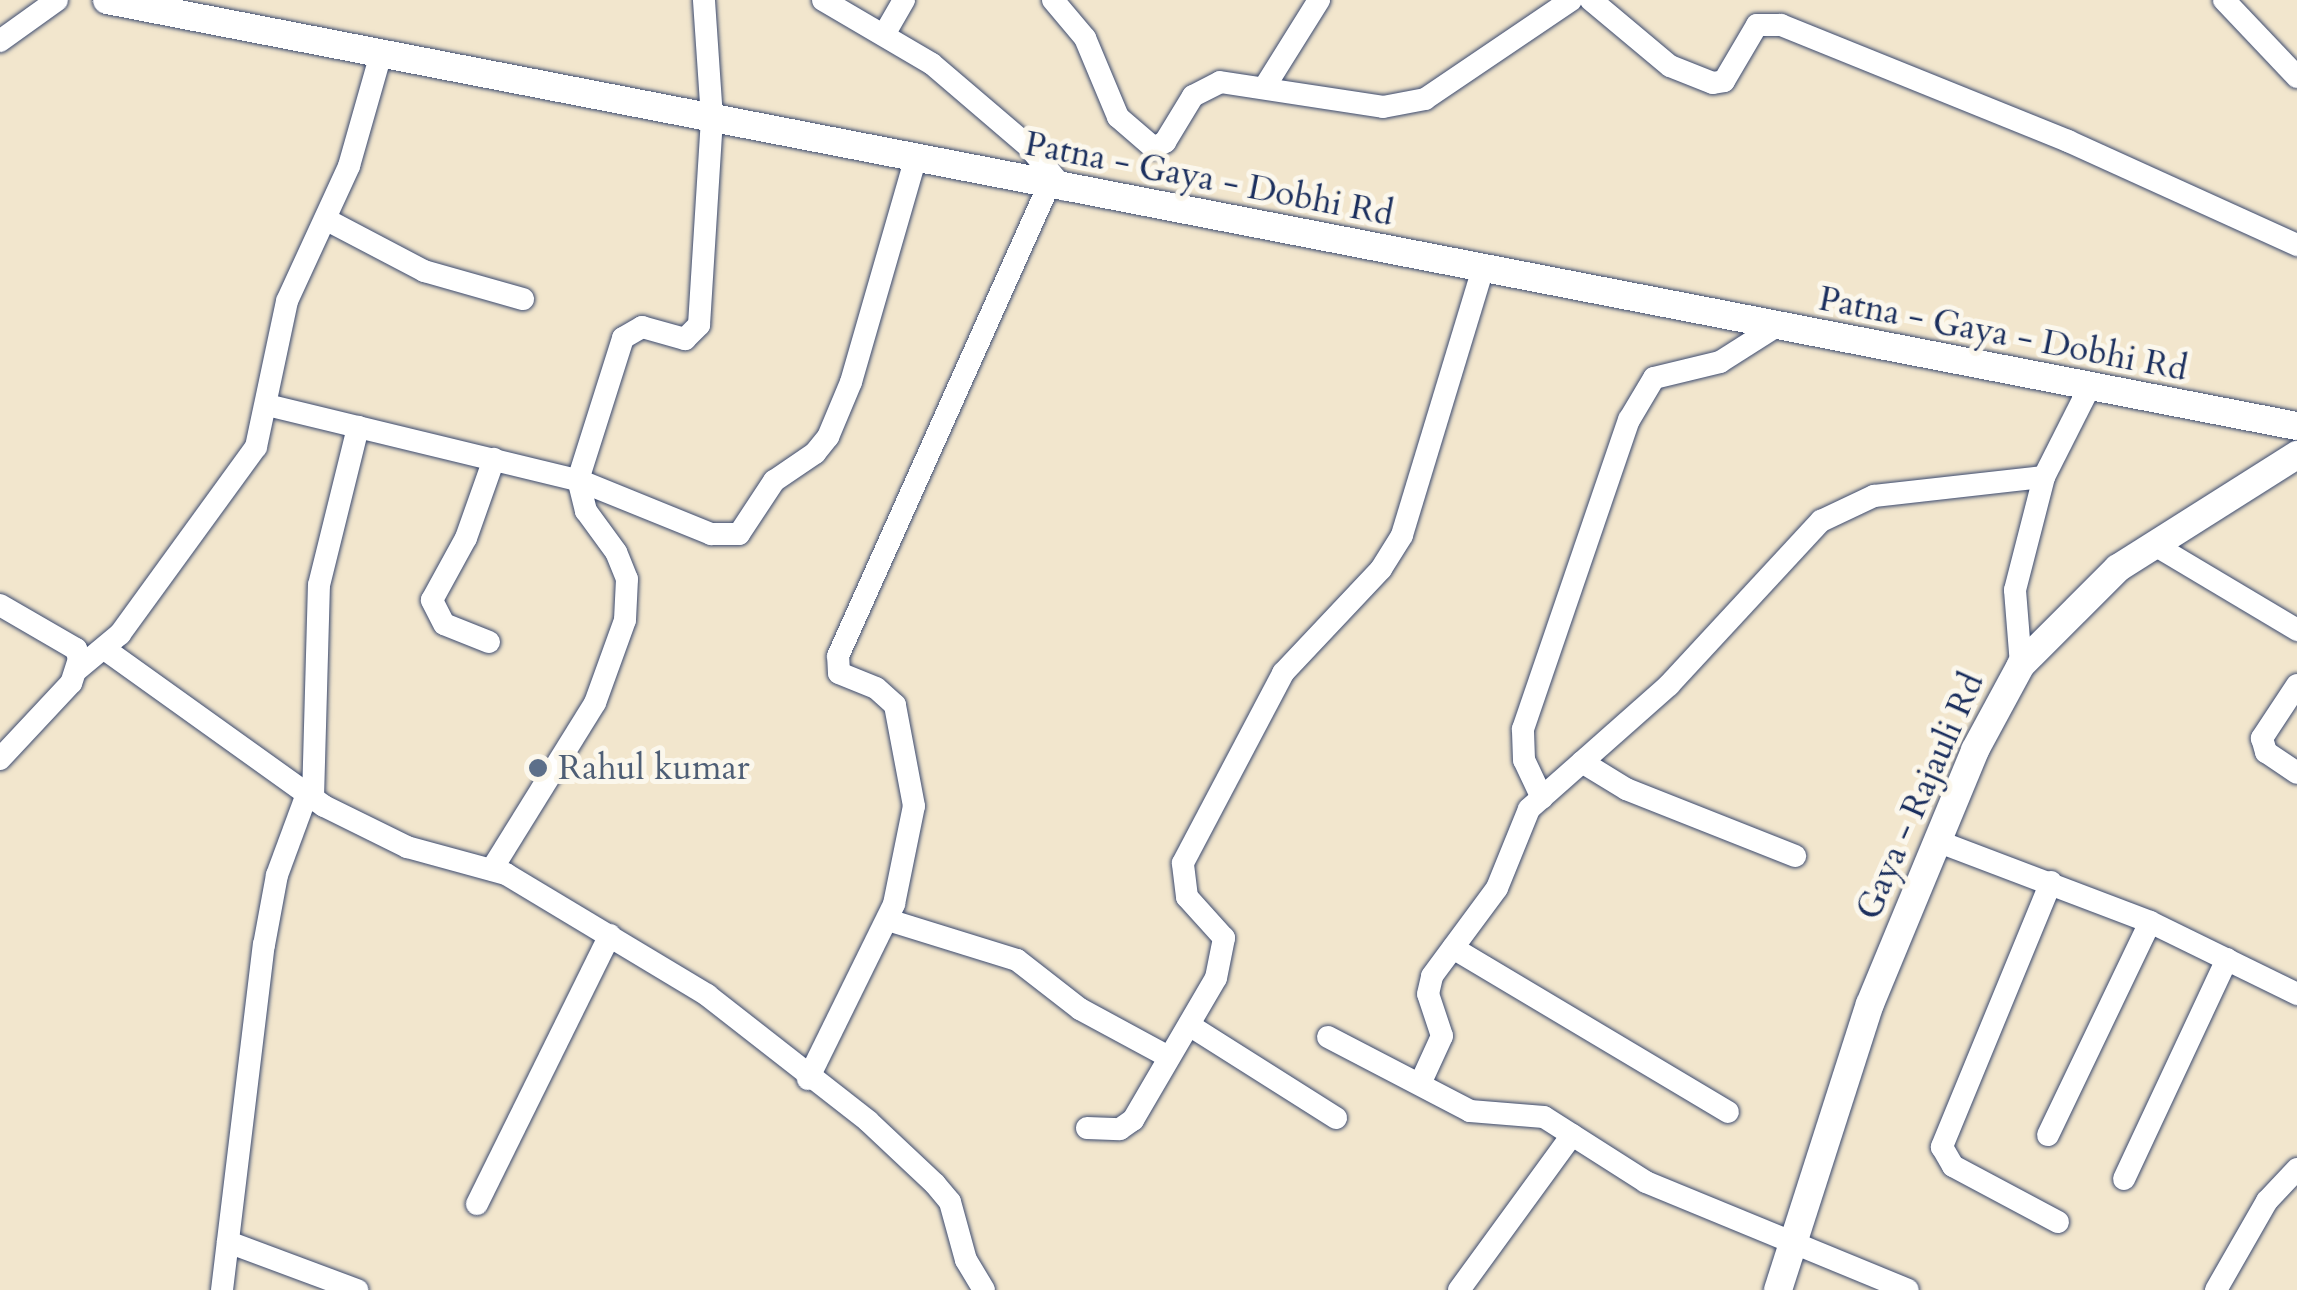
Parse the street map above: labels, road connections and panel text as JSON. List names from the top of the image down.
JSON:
{
  "streets": {
    "main road": ["Patna - Gaya - Dobhi Rd", "Gaya - Rajauli Rd"]
  },
  "places": ["Rahul kumar"]
}
